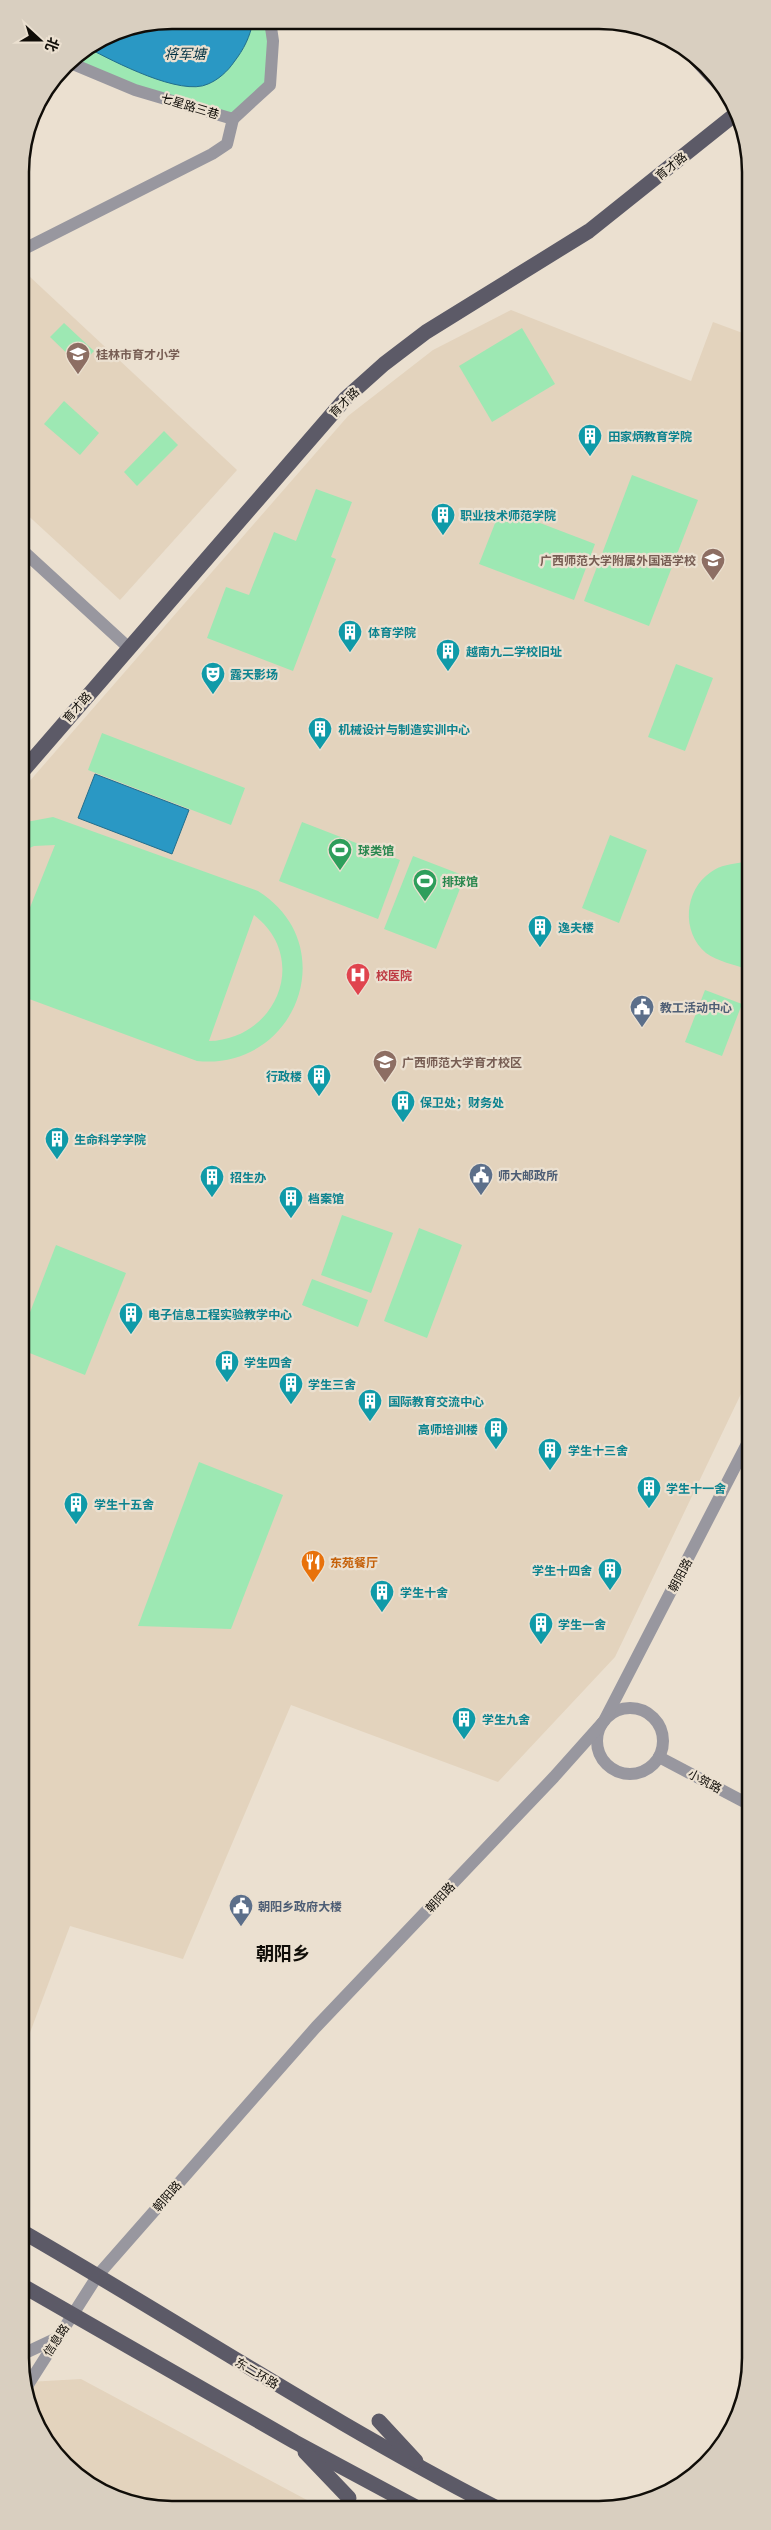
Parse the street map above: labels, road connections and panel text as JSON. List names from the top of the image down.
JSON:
{
  "streets": {
    "main road": ["育才路", "东二环路"],
    "street": [
      "七星路三巷",
      "朝阳路",
      "小筑路",
      "信息路"
    ]
  },
  "crossings": [
    ["朝阳路", "小筑路"],
    ["朝阳路", "信息路"],
    ["朝阳路", "东二环路"]
  ],
  "districts": ["朝阳乡"],
  "water": ["将军塘"],
  "places": {
    "school or university": ["桂林市育才小学", "广西师范大学附属外国语学校", "广西师范大学育才校区"],
    "building": [
      "田家炳教育学院",
      "职业技术师范学院",
      "体育学院",
      "越南九二学校旧址",
      "机械设计与制造实训中心",
      "逸夫楼",
      "行政楼",
      "保卫处；财务处",
      "生命科学学院",
      "招生办",
      "档案馆",
      "电子信息工程实验教学中心",
      "学生四舍",
      "学生三舍",
      "国际教育交流中心",
      "高师培训楼",
      "学生十三舍",
      "学生十一舍",
      "学生十五舍",
      "学生十四舍",
      "学生十舍",
      "学生一舍",
      "学生九舍"
    ],
    "theatre": ["露天影场"],
    "sports": ["球类馆", "排球馆"],
    "hospital": ["校医院"],
    "public building": ["教工活动中心", "师大邮政所", "朝阳乡政府大楼"],
    "restaurant": ["东苑餐厅"]
  },
  "north": "right"
}
